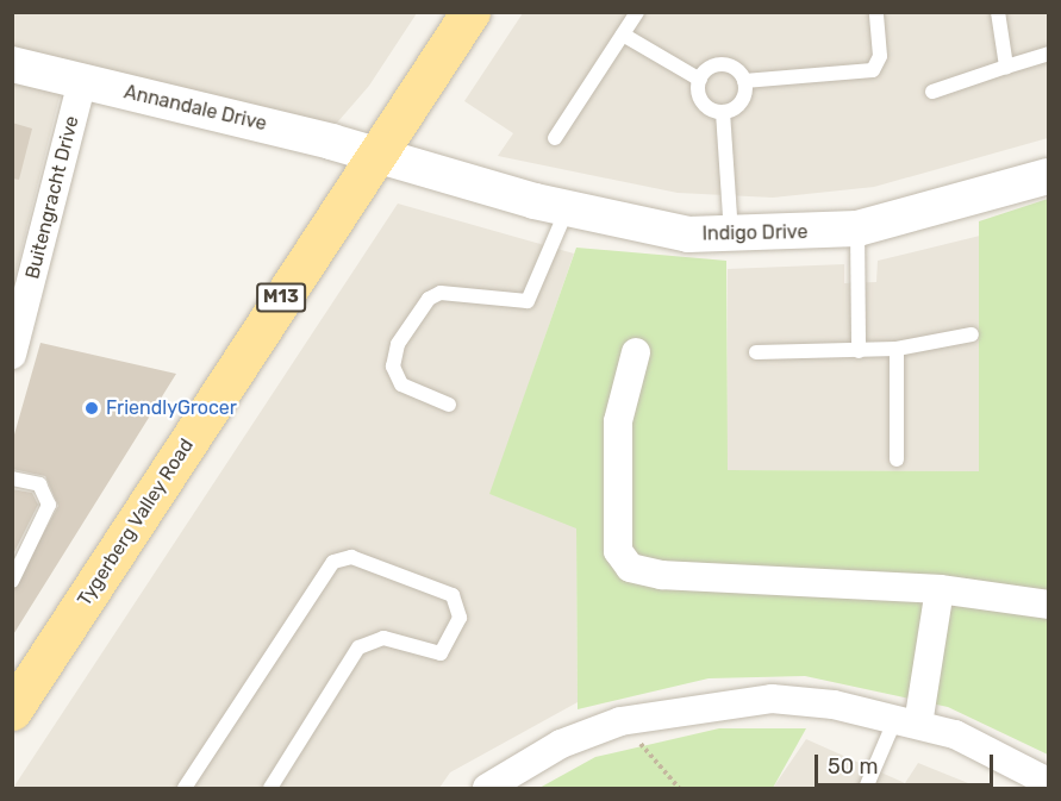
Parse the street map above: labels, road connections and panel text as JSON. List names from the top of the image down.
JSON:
{
  "streets": {
    "main road": ["M13", "Tygerberg Valley Road"],
    "street": ["Annandale Drive", "Buitengracht Drive", "Indigo Drive"]
  },
  "crossings": [
    ["Annandale Drive", "Buitengracht Drive"],
    ["Annandale Drive", "Indigo Drive"],
    ["Annandale Drive", "Tygerberg Valley Road"],
    ["Indigo Drive", "Tygerberg Valley Road"]
  ],
  "places": ["FriendlyGrocer"],
  "scale_bar": "50 m"
}
